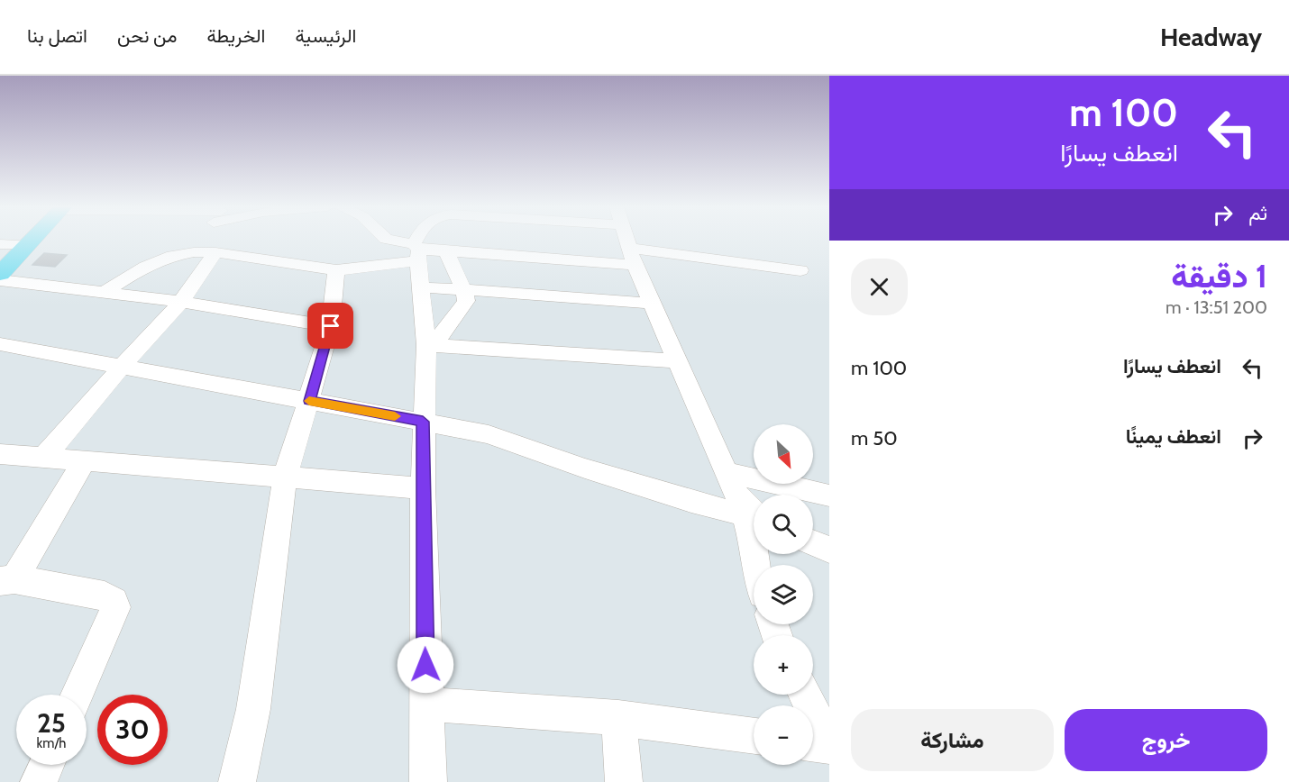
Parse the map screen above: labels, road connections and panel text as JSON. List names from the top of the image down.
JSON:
{
  "north": "bottom right",
  "page": {
    "header": "Headway",
    "nav": [
      "الرئيسية",
      "الخريطة",
      "من نحن",
      "اتصل بنا"
    ],
    "turn": ["100 m", "انعطف يسارًا"],
    "then": "ثم",
    "heading": ["1 دقيقة", "200 m · 13:51"],
    "list": [
      {
        "name": "انعطف يسارًا",
        "value": "100 m"
      },
      {
        "name": "انعطف يمينًا",
        "value": "50 m"
      }
    ],
    "map_buttons": ["+", "−"],
    "speed": "25 km/h",
    "limit": "30",
    "buttons": ["خروج", "مشاركة"]
  }
}
